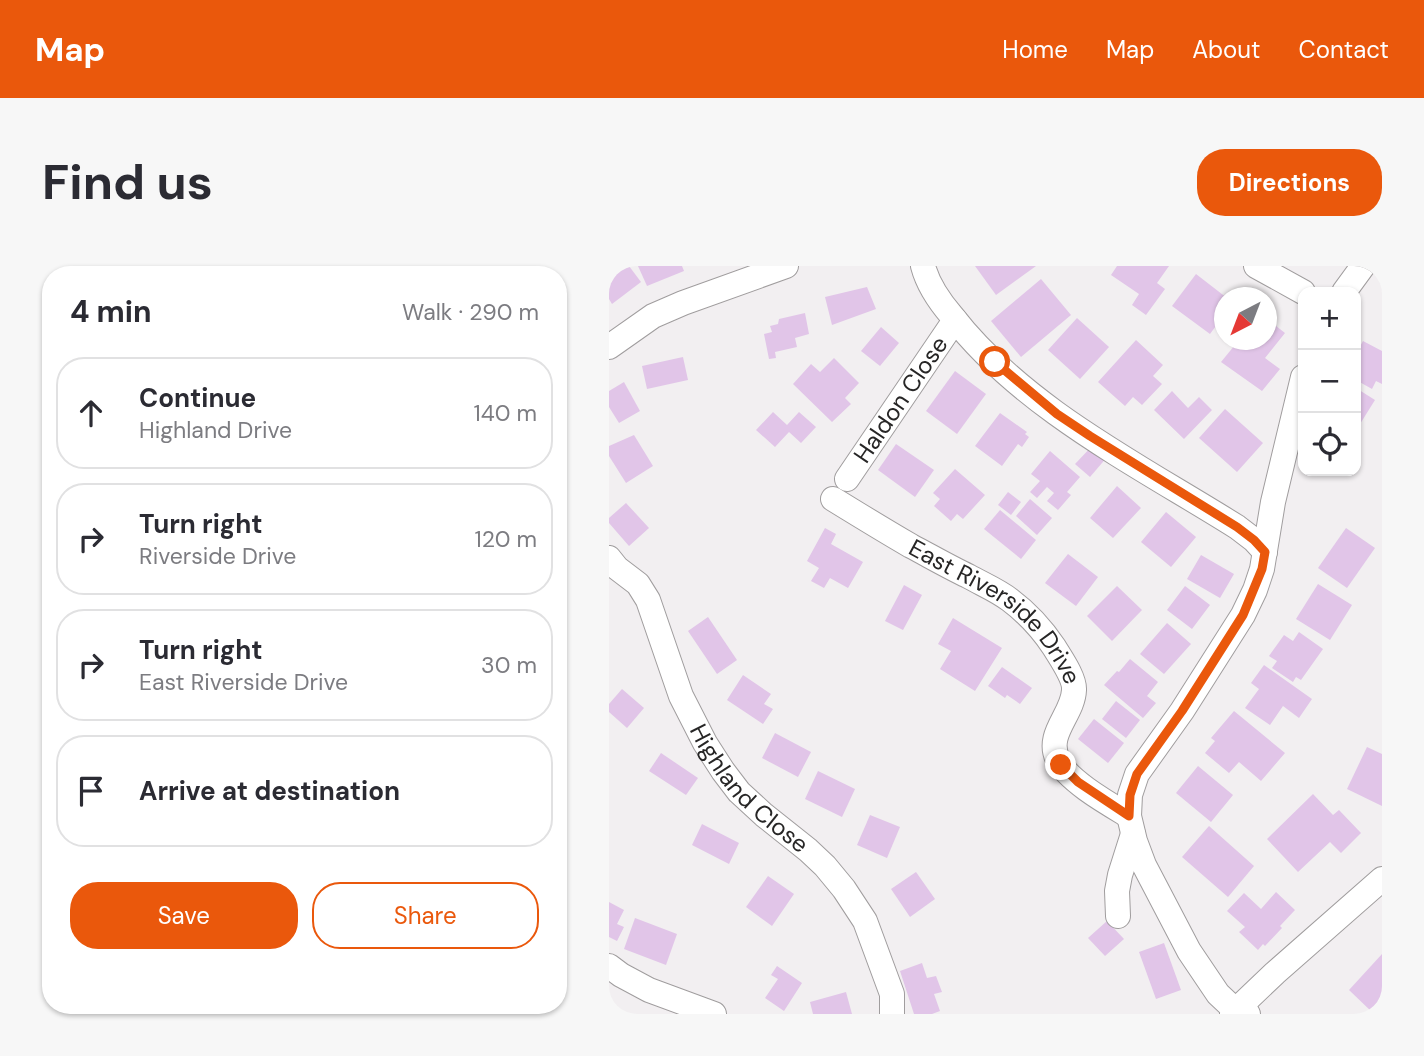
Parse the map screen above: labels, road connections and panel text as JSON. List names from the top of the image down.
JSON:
{
  "streets": {
    "street": ["Haldon Close", "East Riverside Drive", "Highland Close"]
  },
  "crossings": [
    ["Haldon Close", "East Riverside Drive"]
  ],
  "north": "bottom left",
  "page": {
    "header": "Map",
    "nav": [
      "Home",
      "Map",
      "About",
      "Contact"
    ],
    "buttons": [
      "Directions",
      ["Save", "Share"]
    ],
    "title": "Find us",
    "heading": ["4 min", "Walk · 290 m"],
    "map_buttons": ["+", "−"],
    "list": [
      ["Continue", "Highland Drive", "140 m"],
      ["Turn right", "Riverside Drive", "120 m"],
      ["Turn right", "East Riverside Drive", "30 m"],
      "Arrive at destination"
    ]
  }
}
